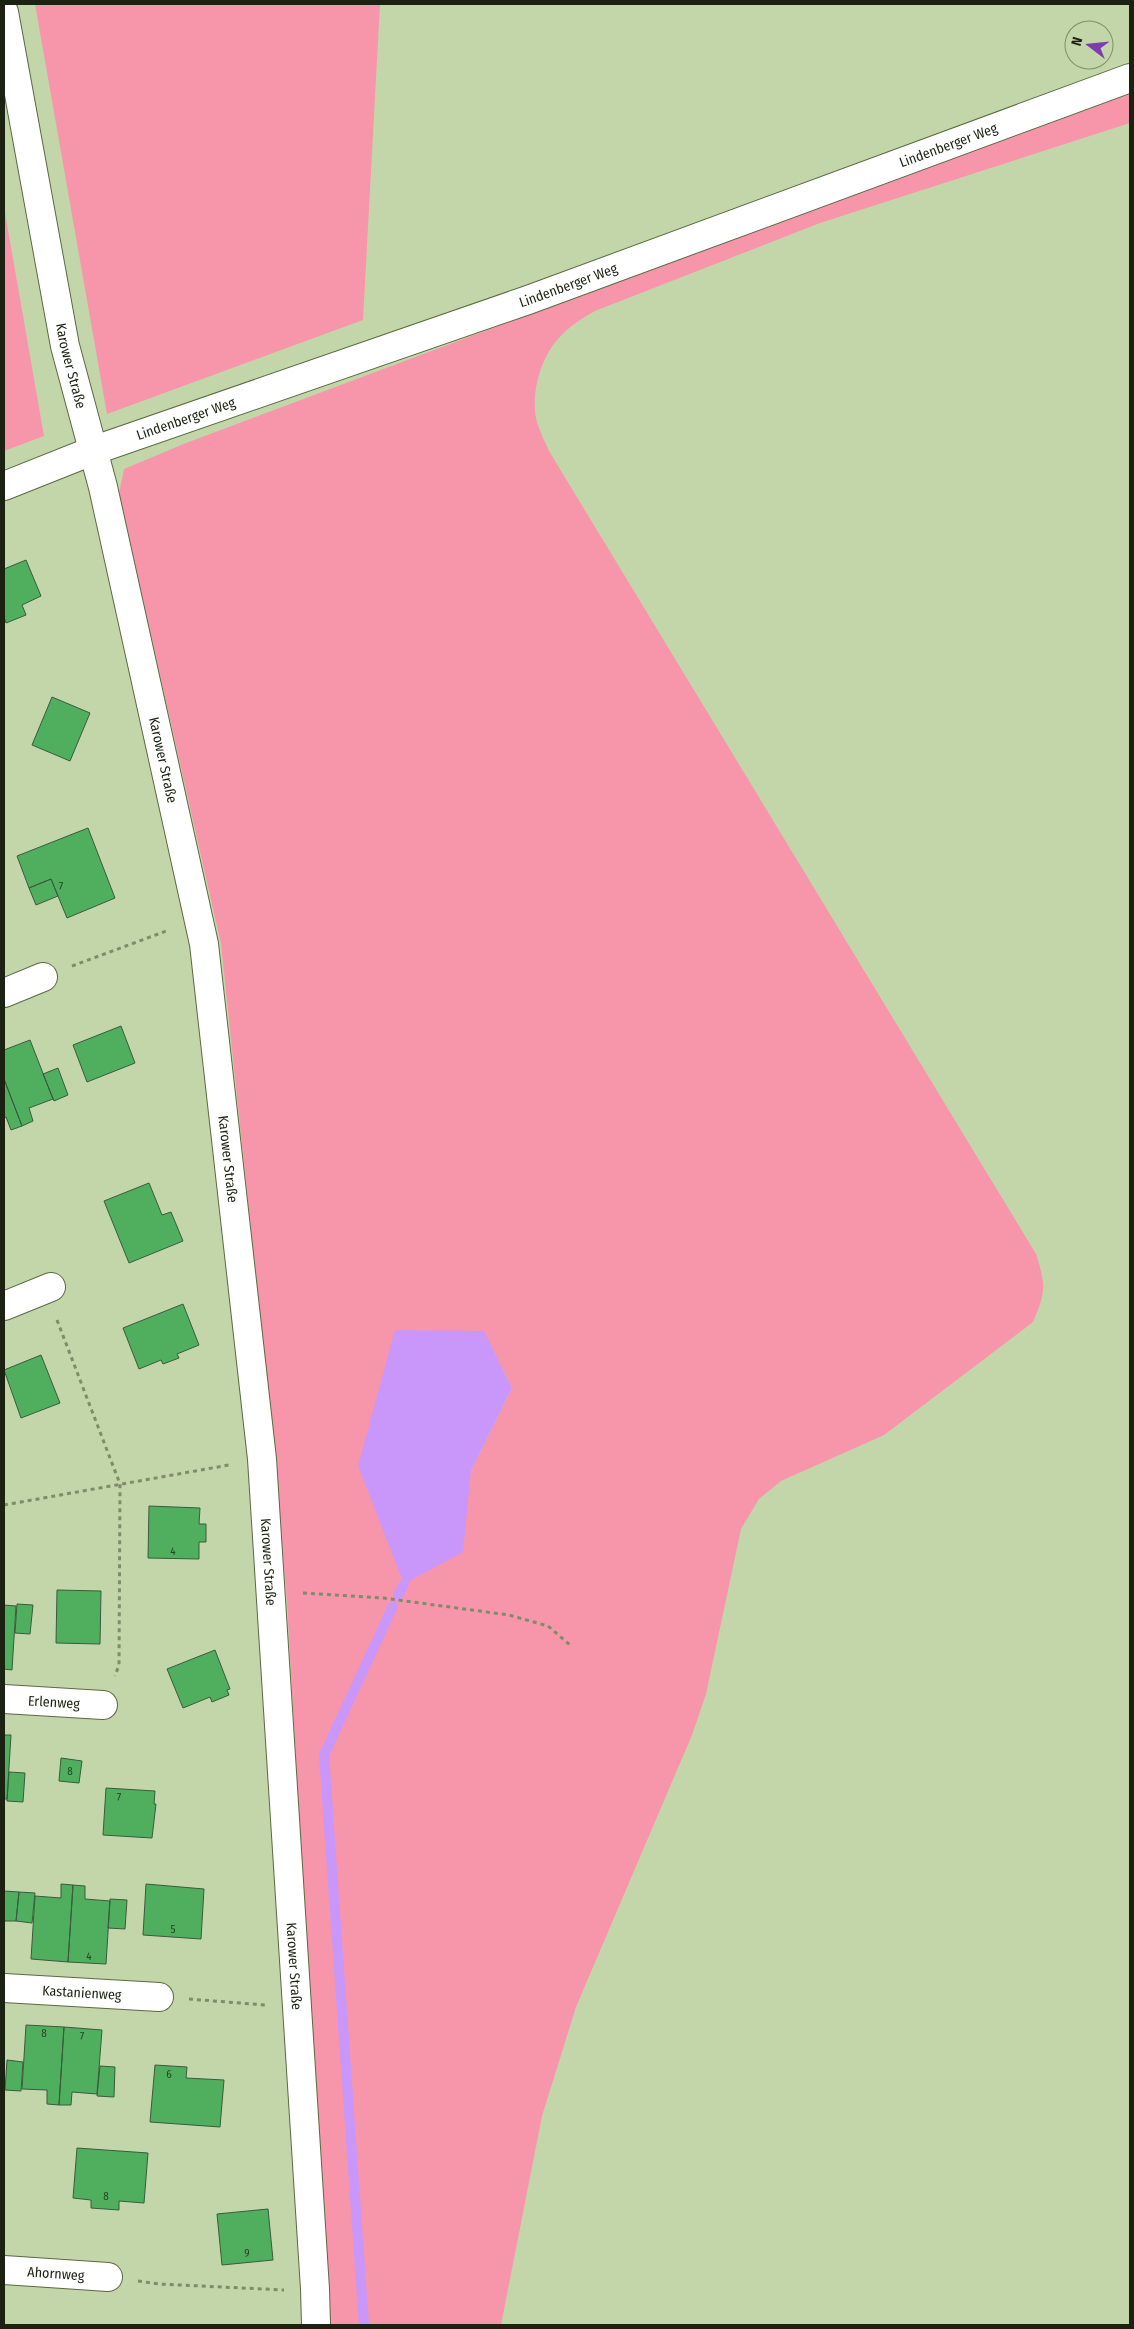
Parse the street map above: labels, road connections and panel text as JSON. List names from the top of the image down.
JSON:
{
  "streets": {
    "street": [
      "Lindenberger Weg",
      "Karower Straße",
      "Erlenweg",
      "Kastanienweg",
      "Ahornweg"
    ]
  },
  "crossings": [
    ["Lindenberger Weg", "Karower Straße"]
  ],
  "house_numbers": [
    "7",
    "4",
    "8",
    "7",
    "5",
    "4",
    "8",
    "7",
    "6",
    "8",
    "9"
  ],
  "north": "left"
}
